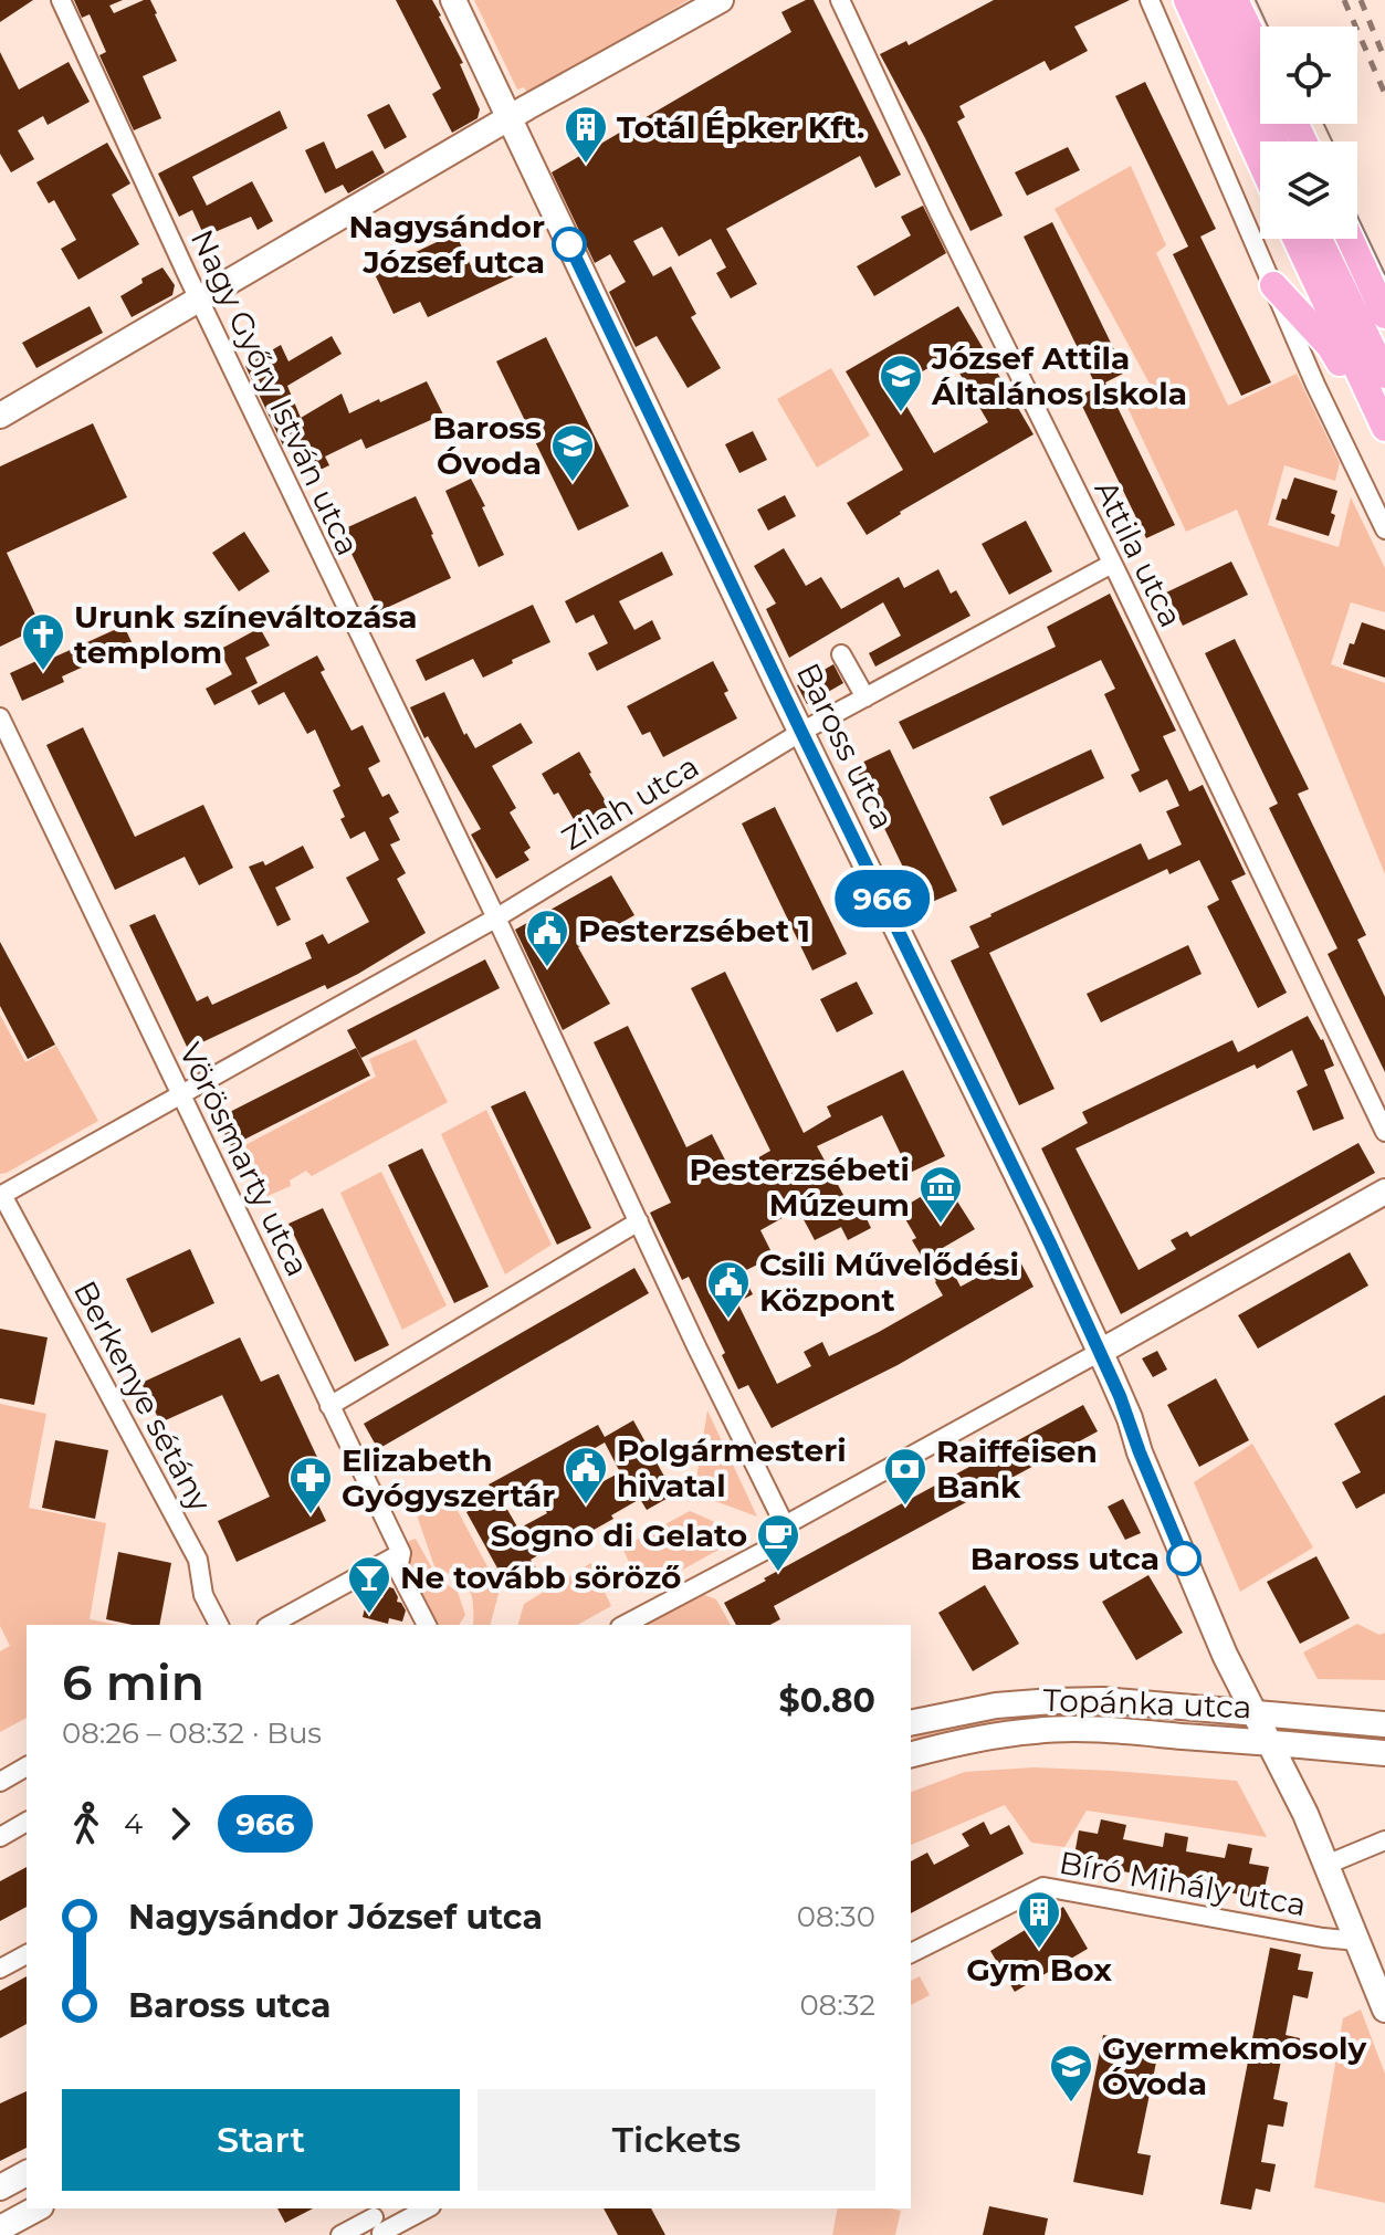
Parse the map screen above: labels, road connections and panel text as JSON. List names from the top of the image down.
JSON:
{
  "streets": {
    "street": [
      "Nagy Győry István utca",
      "Attila utca",
      "Baross utca",
      "Zilah utca",
      "Vörösmarty utca",
      "Berkenye sétány",
      "Topánka utca",
      "Bíró Mihály utca"
    ]
  },
  "crossings": [
    ["Nagy Győry István utca", "Zilah utca"],
    ["Attila utca", "Zilah utca"],
    ["Baross utca", "Zilah utca"],
    ["Baross utca", "Topánka utca"],
    ["Baross utca", "Bíró Mihály utca"],
    ["Zilah utca", "Vörösmarty utca"],
    ["Zilah utca", "Berkenye sétány"]
  ],
  "places": {
    "building": ["Totál Épker Kft.", "Gym Box"],
    "other": ["Nagysándor József utca", "Baross utca"],
    "school or university": ["József Attila Általános Iskola", "Baross Óvoda", "Gyermekmosoly Óvoda"],
    "church": ["Urunk színeváltozása templom"],
    "public building": ["Pesterzsébet 1", "Csili Művelődési Központ", "Polgármesteri hivatal"],
    "museum": ["Pesterzsébeti Múzeum"],
    "bank": ["Raiffeisen Bank"],
    "pharmacy": ["Elizabeth Gyógyszertár"],
    "cafe": ["Sogno di Gelato"],
    "bar": ["Ne tovább söröző"]
  },
  "lines": ["bus line 966"],
  "page": {
    "on_map": "966",
    "heading": ["6 min", "08:26 – 08:32 · Bus", "$0.80"],
    "legs": ["4", "966"],
    "list": [
      {
        "name": "Nagysándor József utca",
        "value": "08:30"
      },
      {
        "name": "Baross utca",
        "value": "08:32"
      }
    ],
    "buttons": ["Start", "Tickets"]
  }
}
